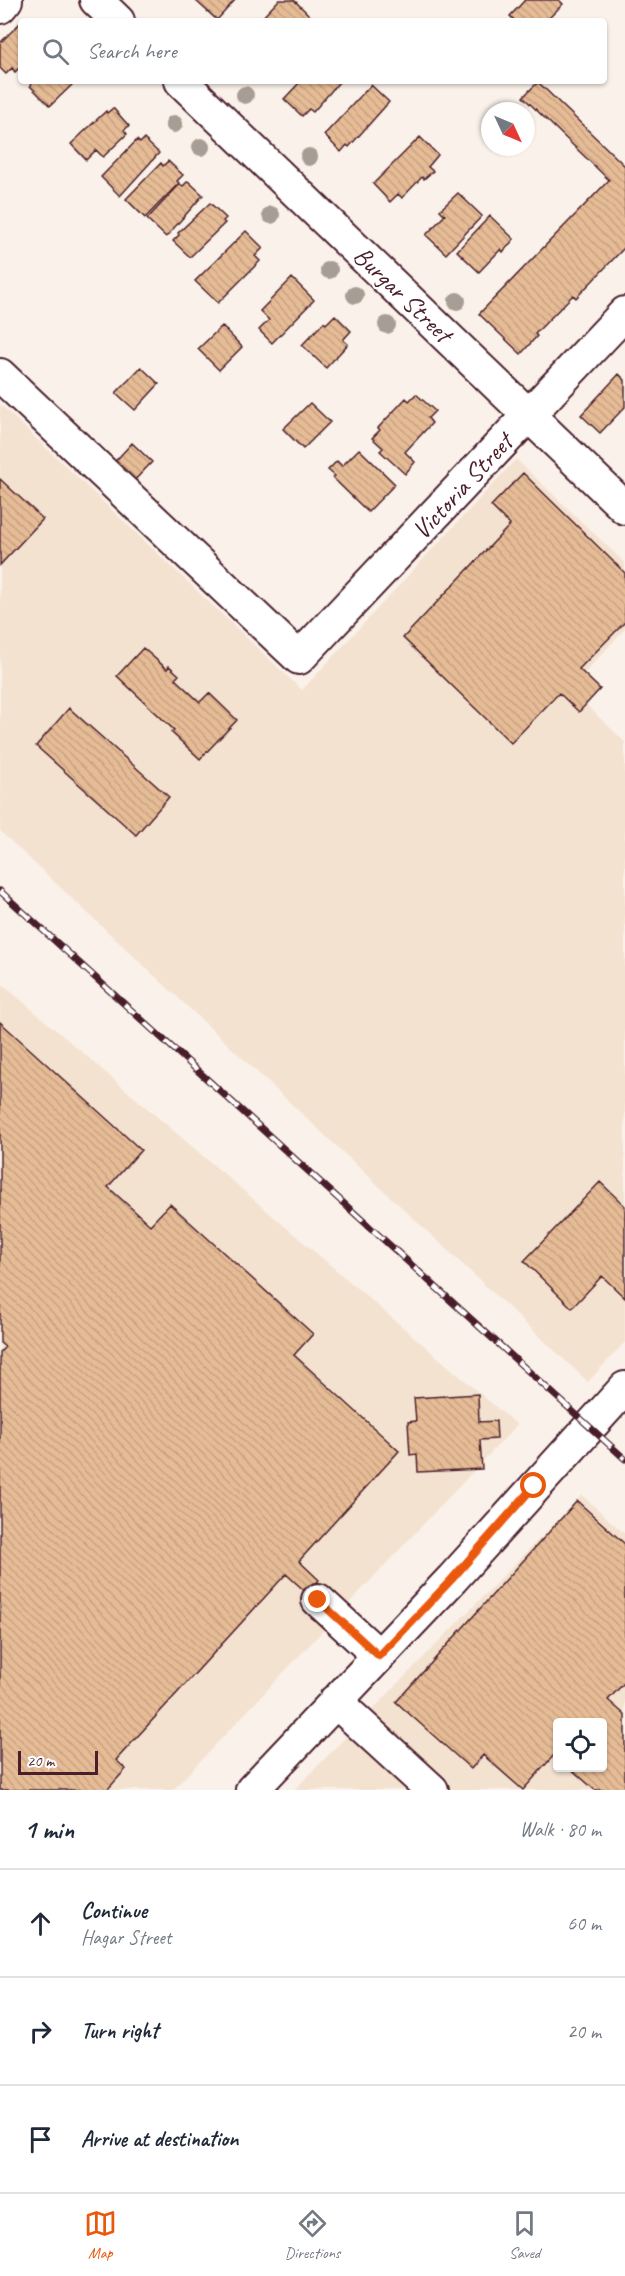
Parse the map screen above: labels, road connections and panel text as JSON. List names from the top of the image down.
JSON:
{
  "streets": {
    "street": ["Burgar Street", "Victoria Street"]
  },
  "crossings": [
    ["Burgar Street", "Victoria Street"]
  ],
  "scale_bar": "20 m",
  "north": "bottom right",
  "page": {
    "search": "Search here",
    "scale": "20 m",
    "heading": ["1 min", "Walk · 80 m"],
    "list": [
      ["Continue", "Hagar Street", "60 m"],
      ["Turn right", "20 m"],
      "Arrive at destination"
    ],
    "nav": ["Map", "Directions", "Saved"]
  }
}
